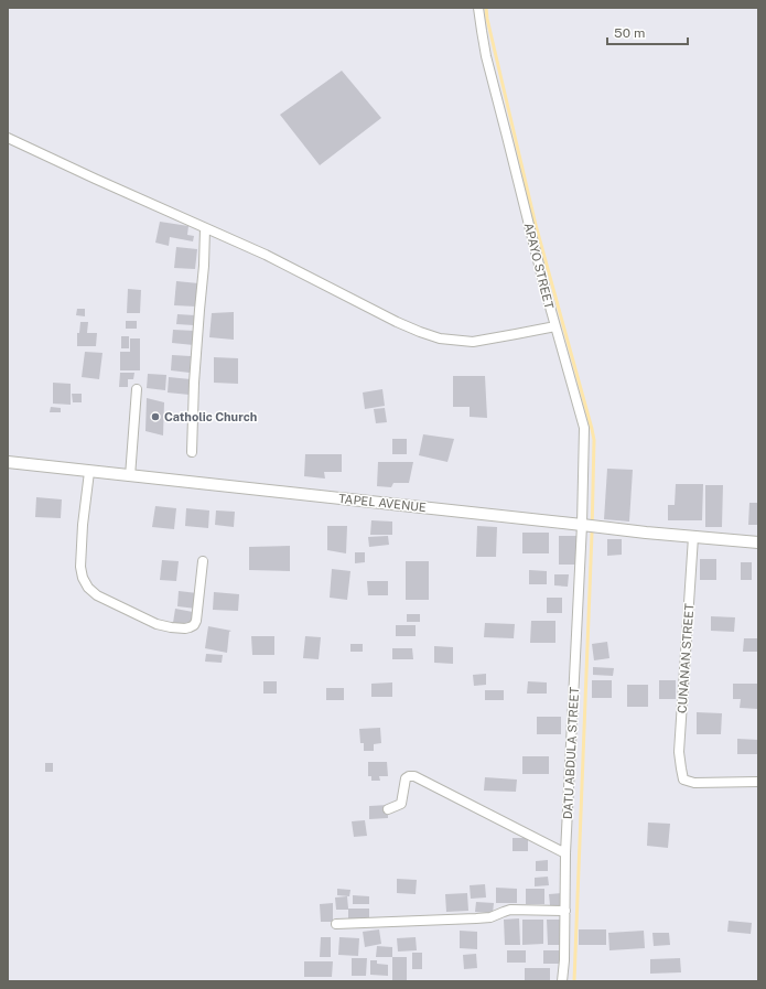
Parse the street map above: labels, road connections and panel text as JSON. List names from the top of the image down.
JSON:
{
  "streets": {
    "street": [
      "APAYO STREET",
      "TAPEL AVENUE",
      "CUNANAN STREET",
      "DATU ABDULA STREET"
    ]
  },
  "crossings": [
    ["APAYO STREET", "TAPEL AVENUE"],
    ["APAYO STREET", "DATU ABDULA STREET"],
    ["TAPEL AVENUE", "CUNANAN STREET"],
    ["TAPEL AVENUE", "DATU ABDULA STREET"]
  ],
  "places": ["Catholic Church"],
  "scale_bar": "50 m"
}
